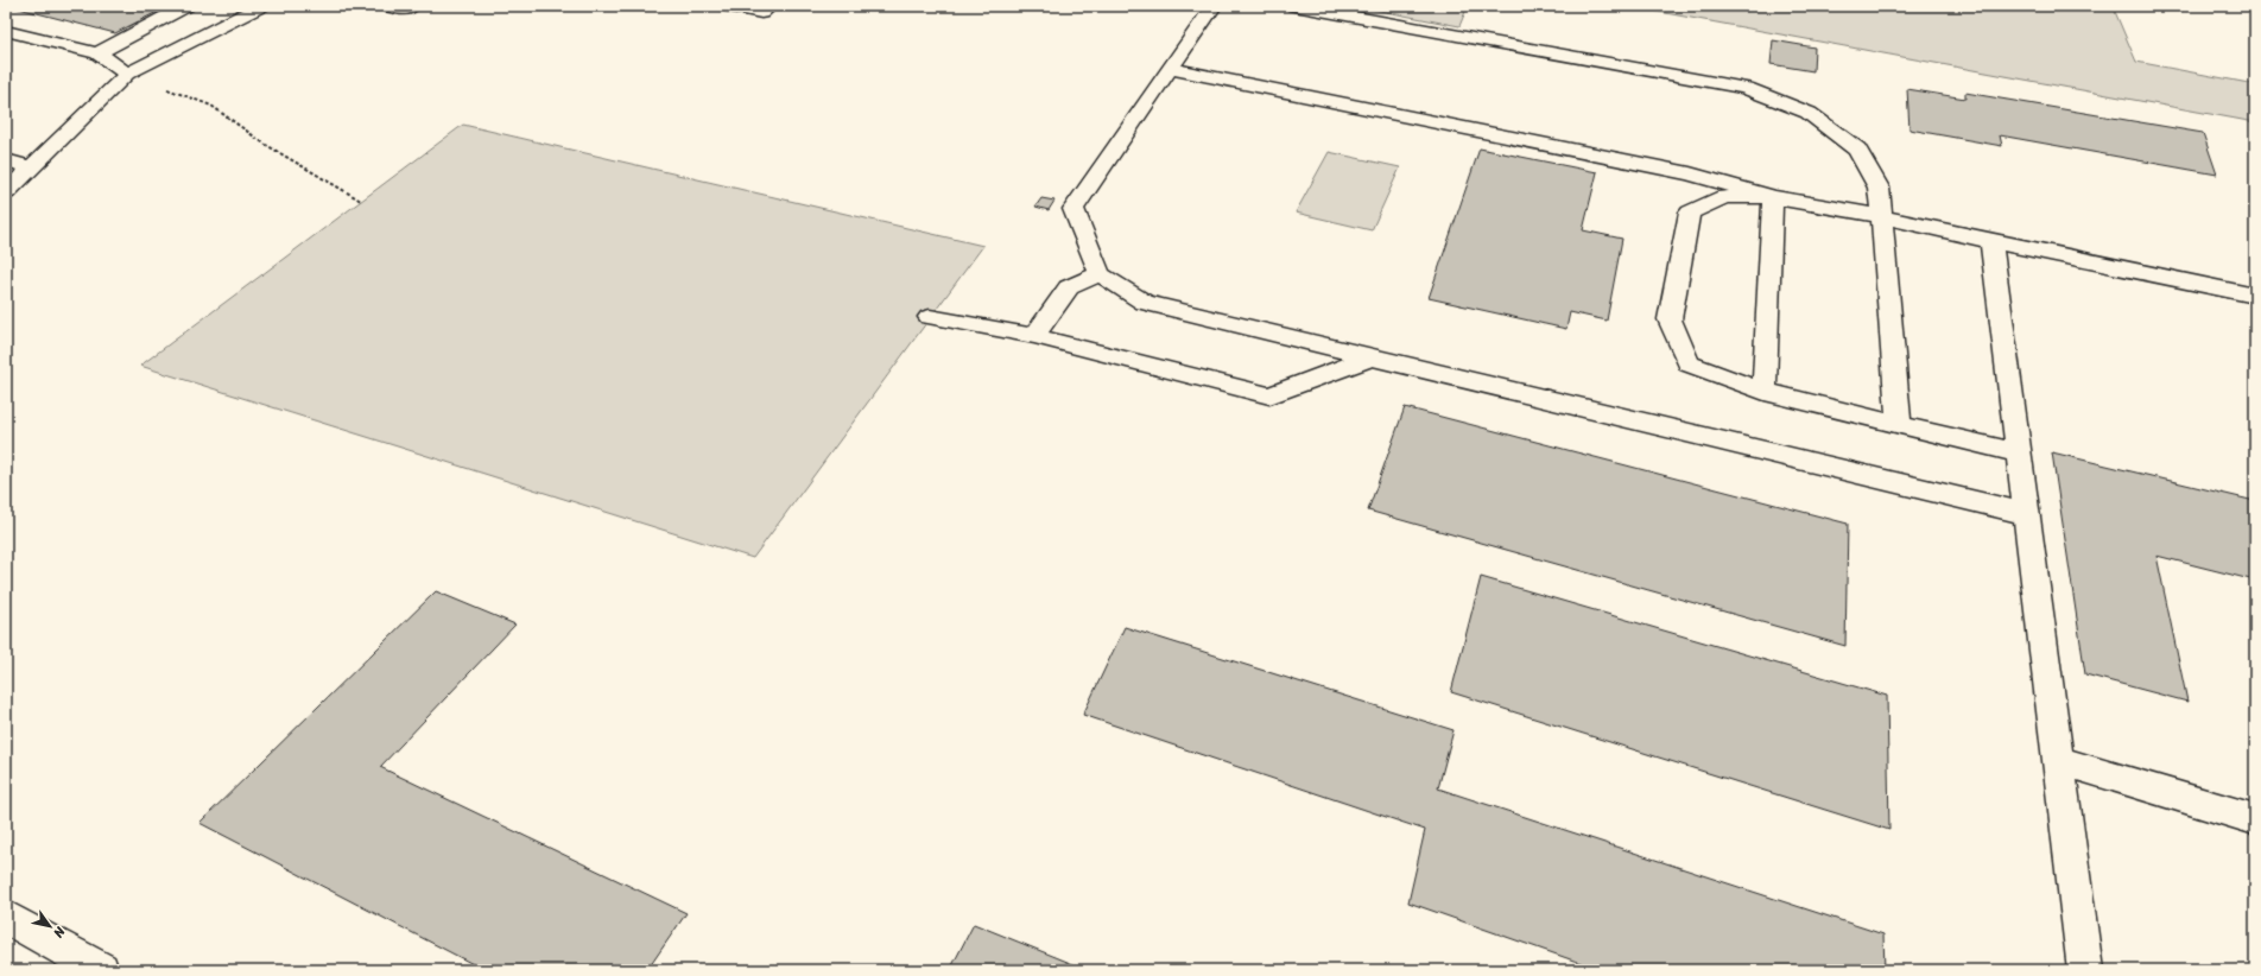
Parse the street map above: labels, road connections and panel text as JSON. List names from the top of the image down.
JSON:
{
  "north": "bottom right"
}
